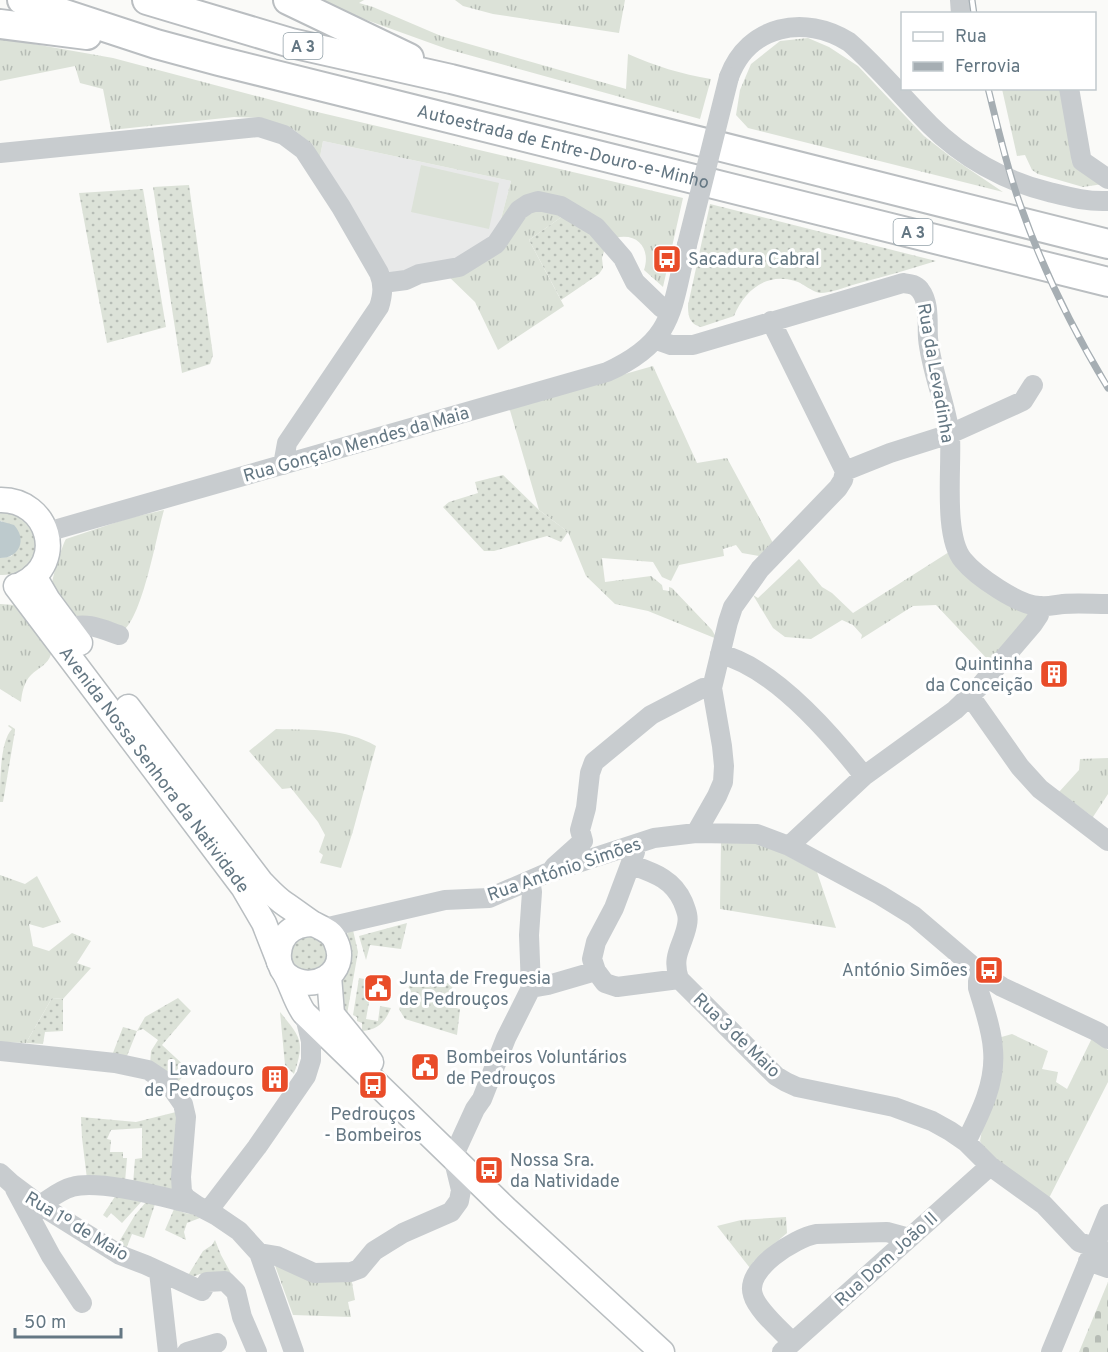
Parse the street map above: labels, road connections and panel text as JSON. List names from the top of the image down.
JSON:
{
  "streets": {
    "highway": ["A 3", "Autoestrada de Entre-Douro-e-Minho"],
    "main road": ["Avenida Nossa Senhora da Natividade"],
    "street": [
      "Rua da Levadinha",
      "Rua Gonçalo Mendes da Maia",
      "Rua António Simões",
      "Rua 3 de Maio",
      "Rua 1º de Maio",
      "Rua Dom João II"
    ]
  },
  "crossings": [
    ["Avenida Nossa Senhora da Natividade", "Rua António Simões"],
    ["Rua 3 de Maio", "Rua Dom João II"]
  ],
  "places": {
    "bus stop": [
      "Sacadura Cabral",
      "António Simões",
      "Pedrouços - Bombeiros",
      "Nossa Sra. da Natividade"
    ],
    "building": ["Quintinha da Conceição", "Lavadouro de Pedrouços"],
    "public building": ["Junta de Freguesia de Pedrouços", "Bombeiros Voluntários de Pedrouços"]
  },
  "legend": ["Rua", "Ferrovia"],
  "scale_bar": "50 m"
}
